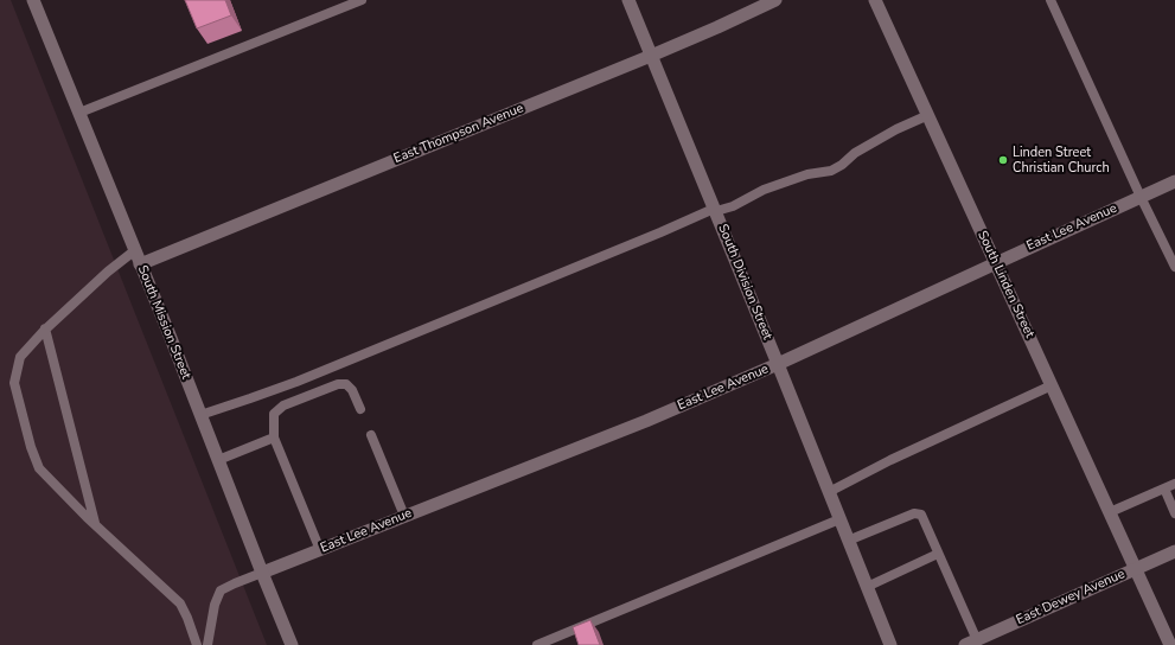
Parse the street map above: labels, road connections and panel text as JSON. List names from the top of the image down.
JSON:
{
  "streets": {
    "street": [
      "East Thompson Avenue",
      "East Lee Avenue",
      "South Division Street",
      "South Linden Street",
      "South Mission Street",
      "East Dewey Avenue"
    ]
  },
  "crossings": [
    ["East Thompson Avenue", "South Division Street"],
    ["East Thompson Avenue", "South Mission Street"],
    ["East Lee Avenue", "South Division Street"],
    ["East Lee Avenue", "South Linden Street"],
    ["East Lee Avenue", "South Mission Street"],
    ["South Linden Street", "East Dewey Avenue"]
  ],
  "places": ["Linden Street Christian Church"]
}
